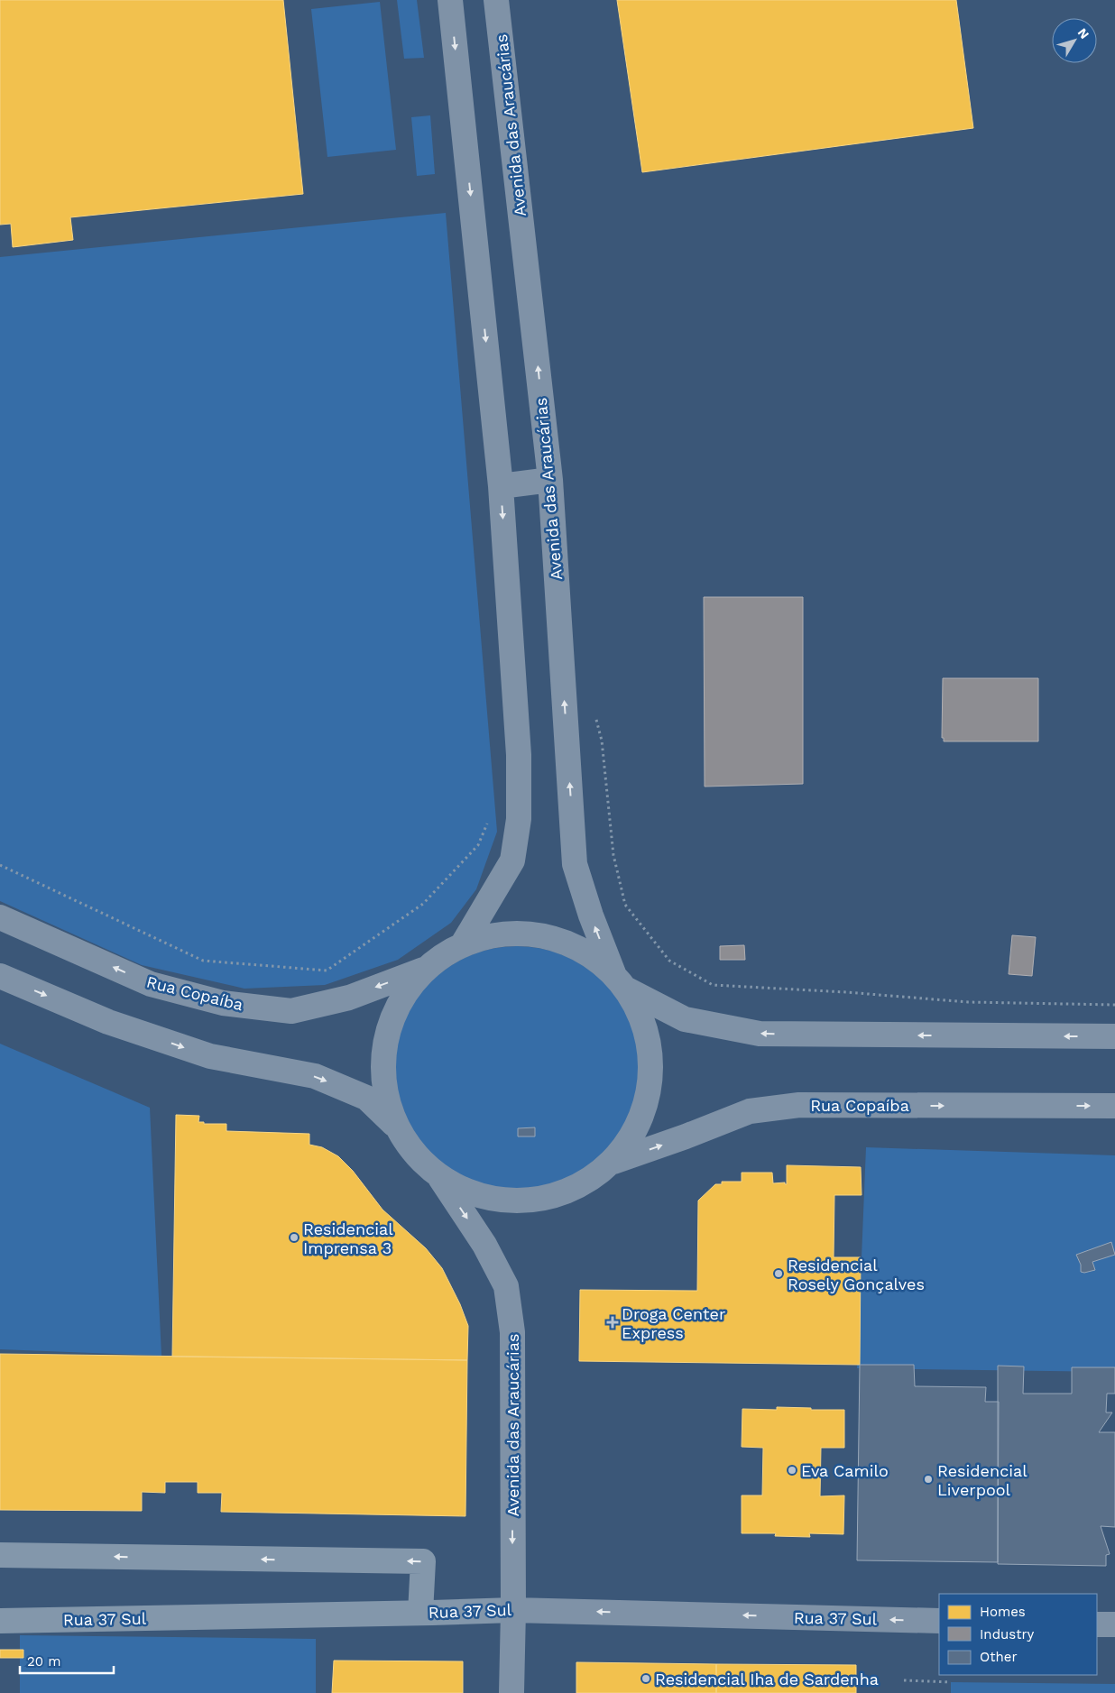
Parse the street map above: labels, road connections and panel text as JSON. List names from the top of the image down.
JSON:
{
  "streets": {
    "main road": ["Avenida das Araucárias", "Rua Copaíba", "Rua 37 Sul"]
  },
  "crossings": [
    ["Avenida das Araucárias", "Rua Copaíba"],
    ["Avenida das Araucárias", "Rua 37 Sul"]
  ],
  "one_way": ["Rua 37 Sul"],
  "places": {
    "other": [
      "Residencial Imprensa 3",
      "Residencial Rosely Gonçalves",
      "Eva Camilo",
      "Residencial Liverpool",
      "Residencial Iha de Sardenha"
    ],
    "health": ["Droga Center Express"]
  },
  "legend": ["Homes", "Industry", "Other"],
  "scale_bar": "20 m",
  "north": "top right"
}
